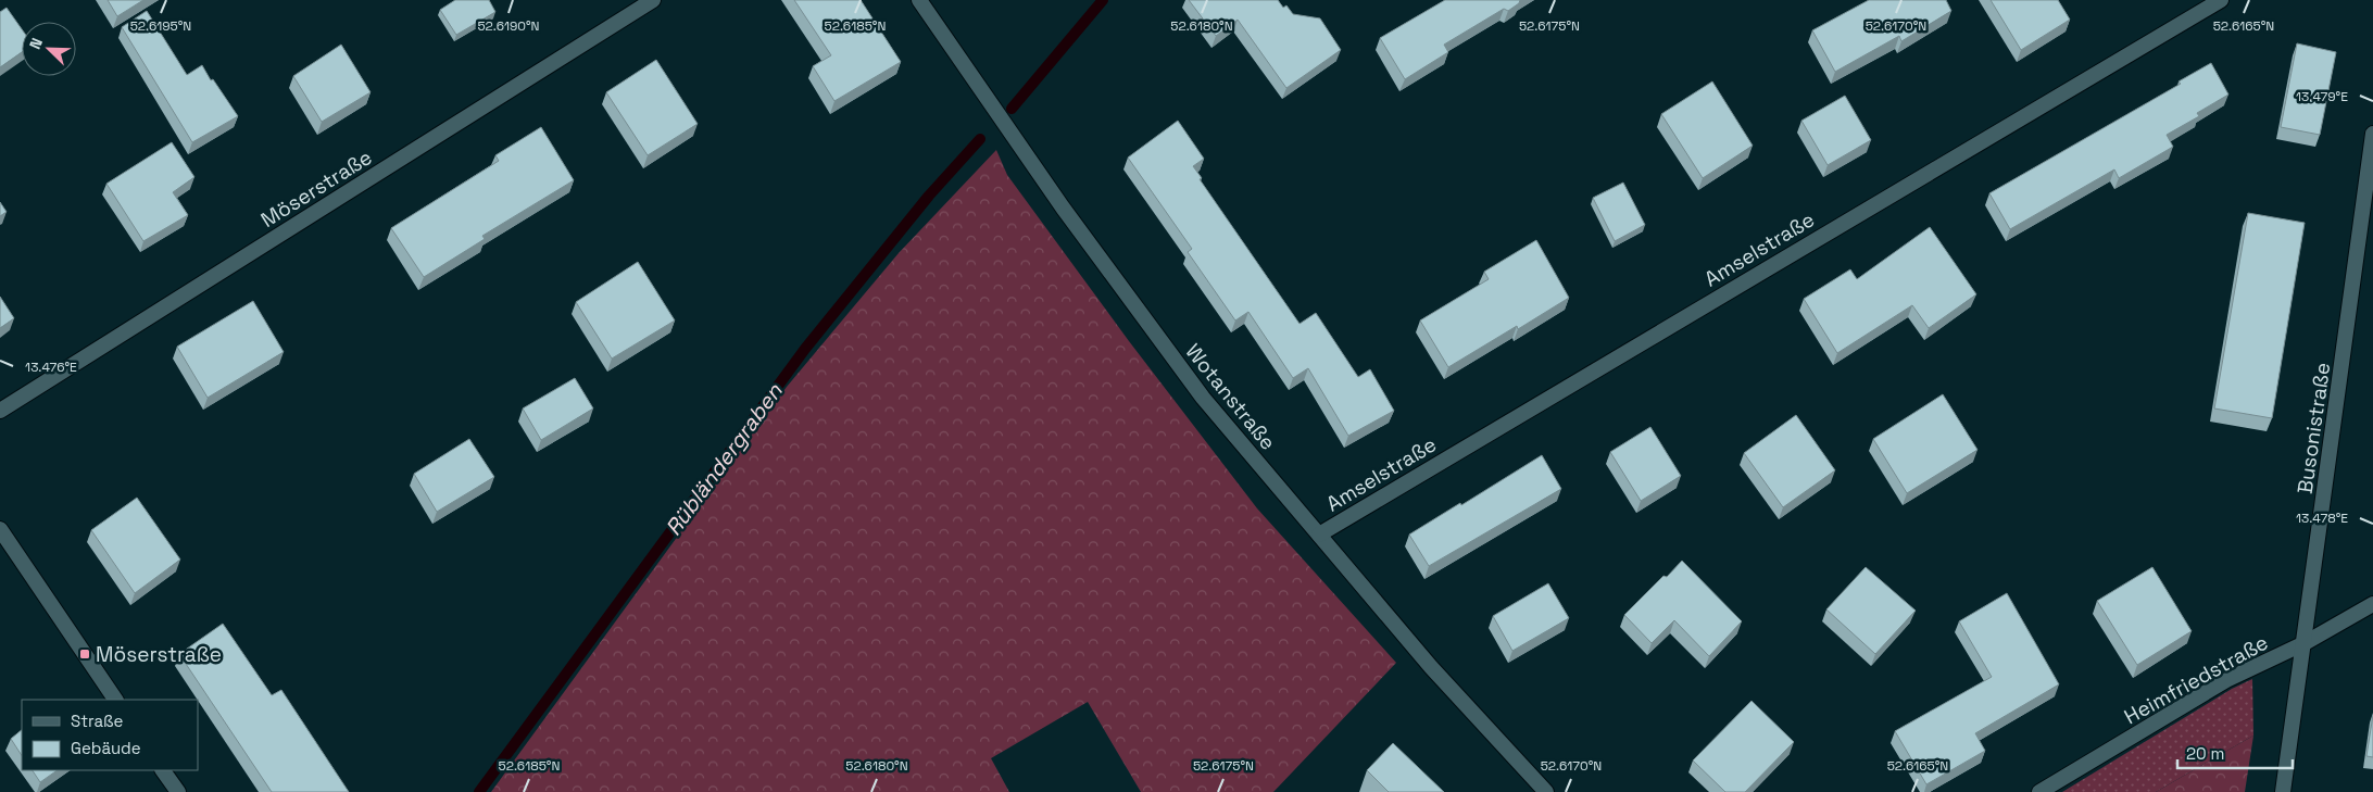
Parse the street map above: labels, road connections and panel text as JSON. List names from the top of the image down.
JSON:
{
  "streets": {
    "street": [
      "Möserstraße",
      "Amselstraße",
      "Wotanstraße",
      "Busonistraße",
      "Heimfriedstraße"
    ]
  },
  "crossings": [
    ["Amselstraße", "Wotanstraße"],
    ["Busonistraße", "Heimfriedstraße"]
  ],
  "water": ["Rübländergraben"],
  "places": {
    "transit": ["Möserstraße"]
  },
  "legend": ["Straße", "Gebäude"],
  "scale_bar": "20 m",
  "north": "top left",
  "coordinates": [
    "52.6175°N",
    "52.6195°N",
    "52.6190°N",
    "52.6185°N",
    "52.6180°N",
    "52.6170°N",
    "52.6165°N",
    "13.479°E",
    "13.476°E",
    "13.478°E"
  ]
}
